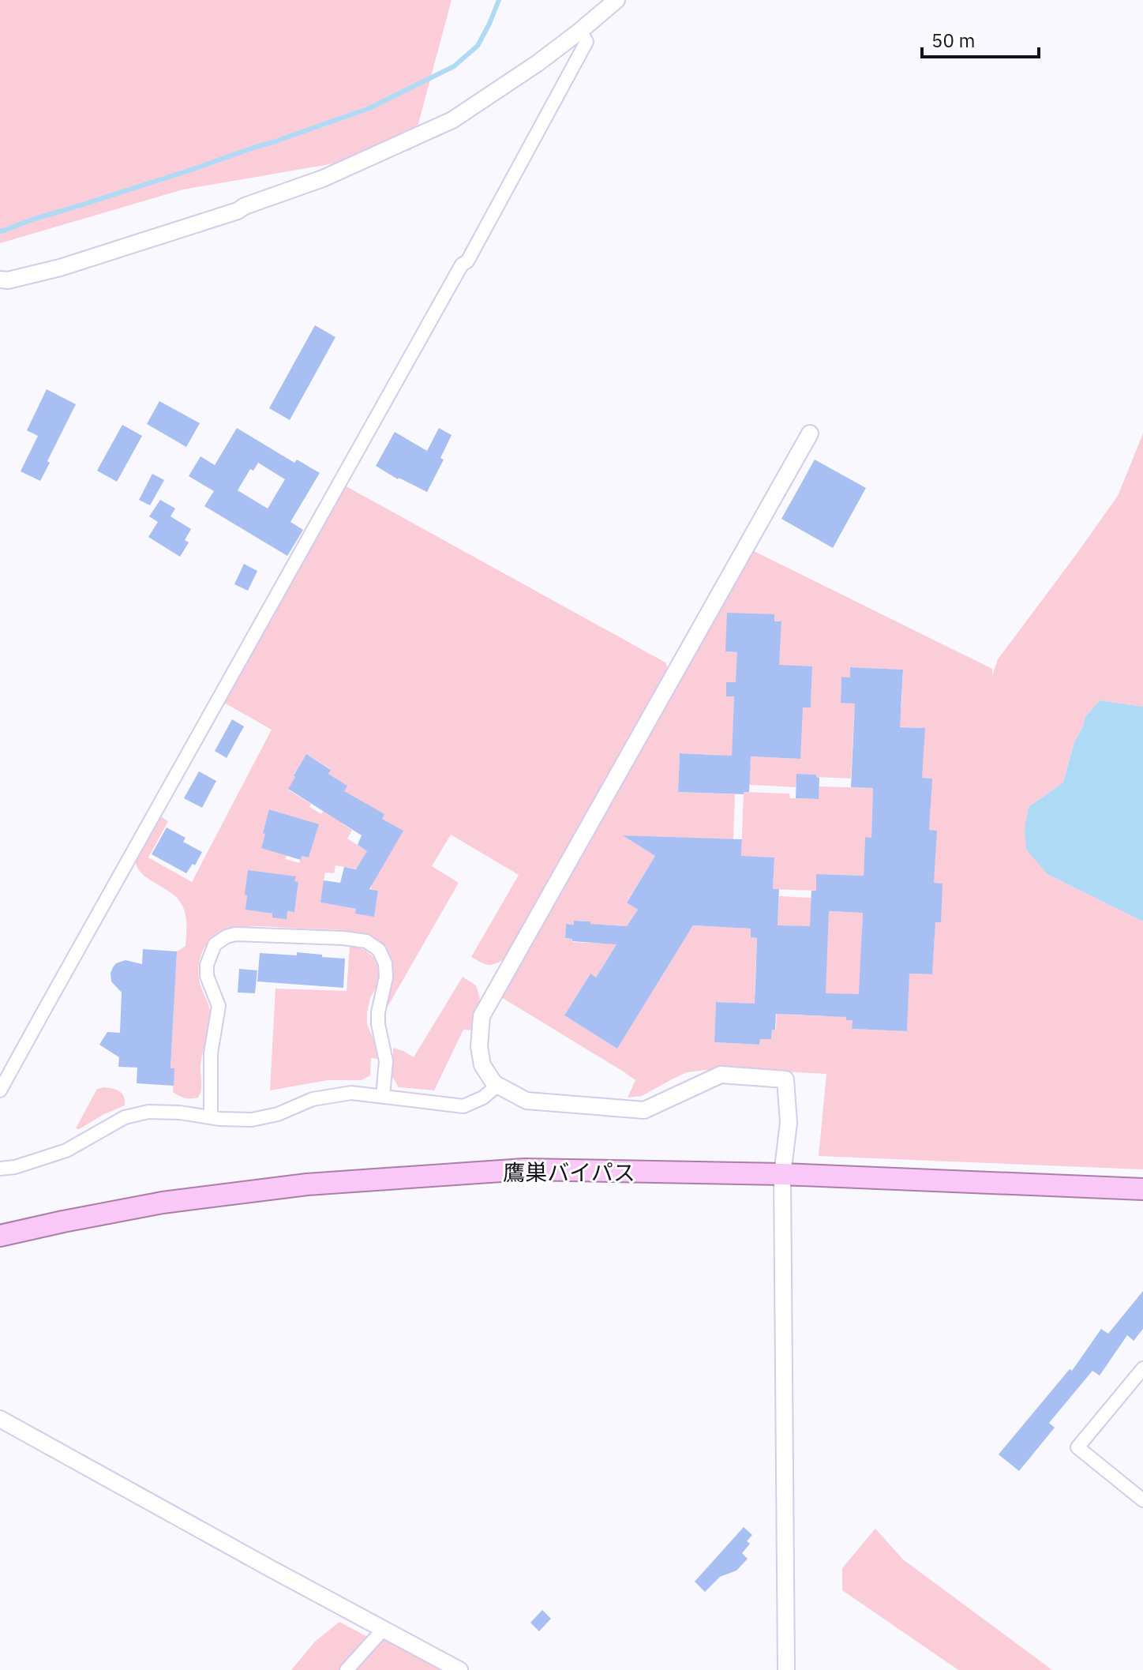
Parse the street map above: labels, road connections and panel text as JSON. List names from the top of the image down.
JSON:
{
  "streets": {
    "highway": ["鷹巣バイパス"]
  },
  "scale_bar": "50 m"
}
